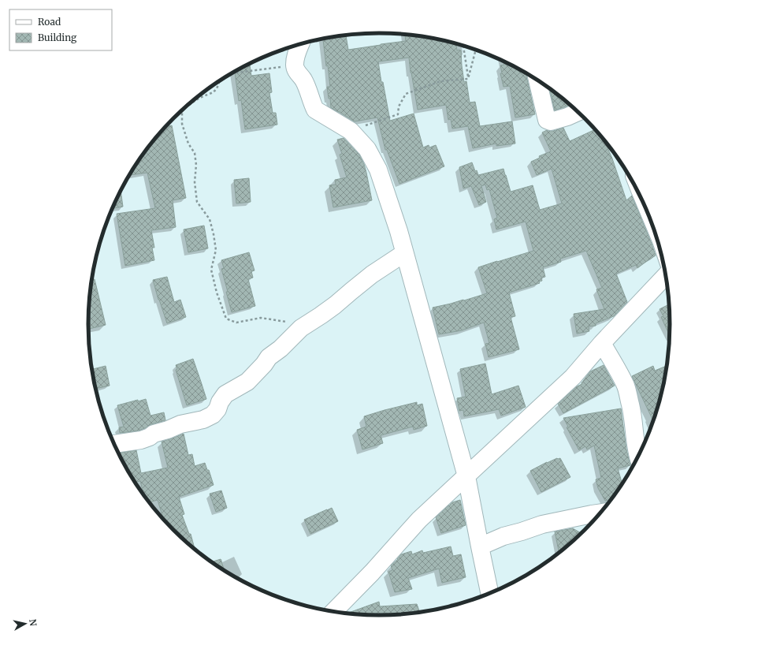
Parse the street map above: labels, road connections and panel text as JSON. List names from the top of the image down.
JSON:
{
  "legend": ["Road", "Building"],
  "north": "right"
}
